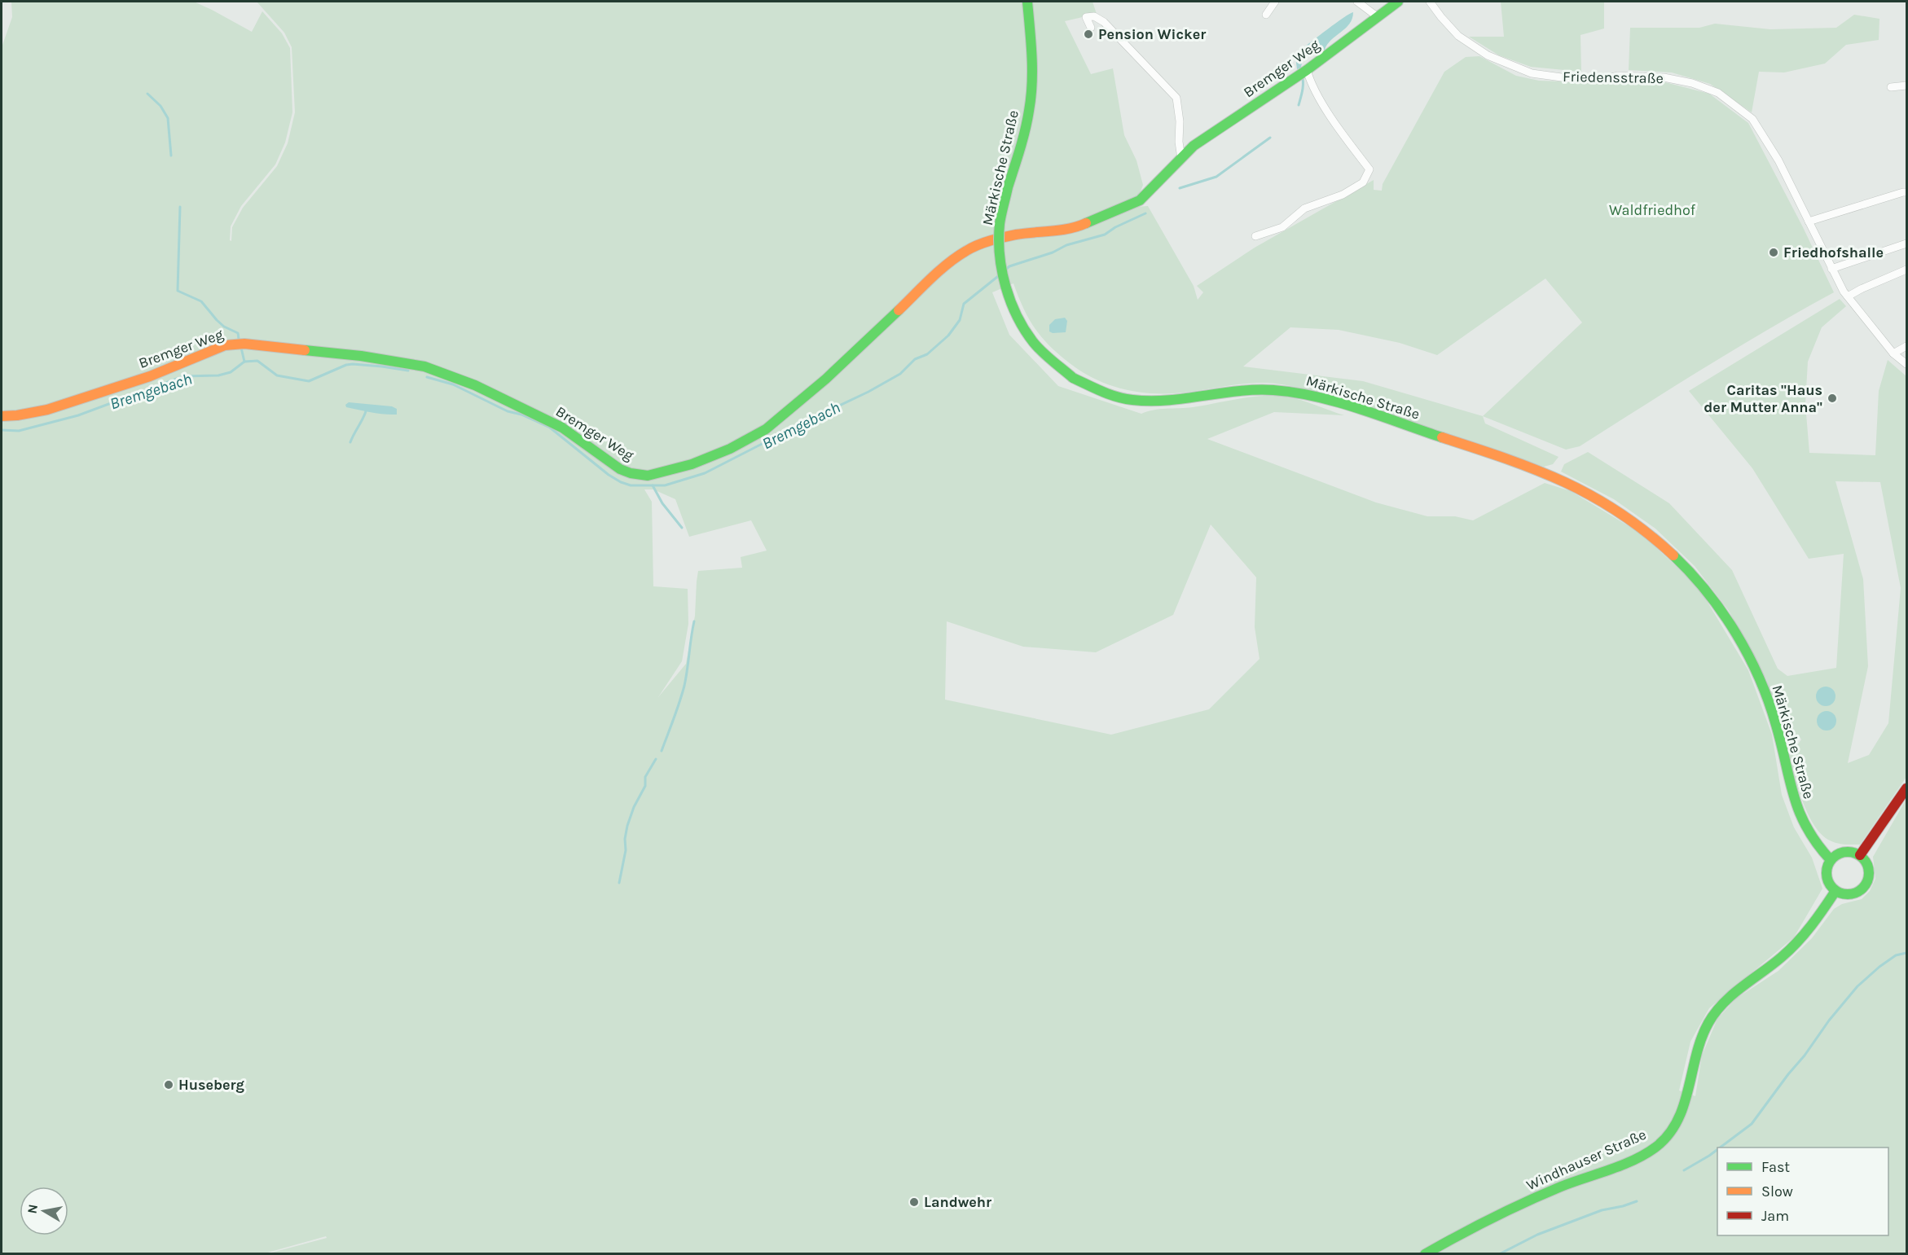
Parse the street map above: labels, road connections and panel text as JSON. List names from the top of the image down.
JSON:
{
  "streets": {
    "main road": ["Bremger Weg", "Märkische Straße", "Windhauser Straße"],
    "street": ["Friedensstraße"]
  },
  "crossings": [
    ["Märkische Straße", "Windhauser Straße"]
  ],
  "water": ["Bremgebach"],
  "parks": ["Waldfriedhof"],
  "places": [
    "Pension Wicker",
    "Friedhofshalle",
    "Caritas \"Haus der Mutter Anna\"",
    "Huseberg",
    "Landwehr"
  ],
  "legend": ["Fast", "Slow", "Jam"],
  "north": "left"
}
